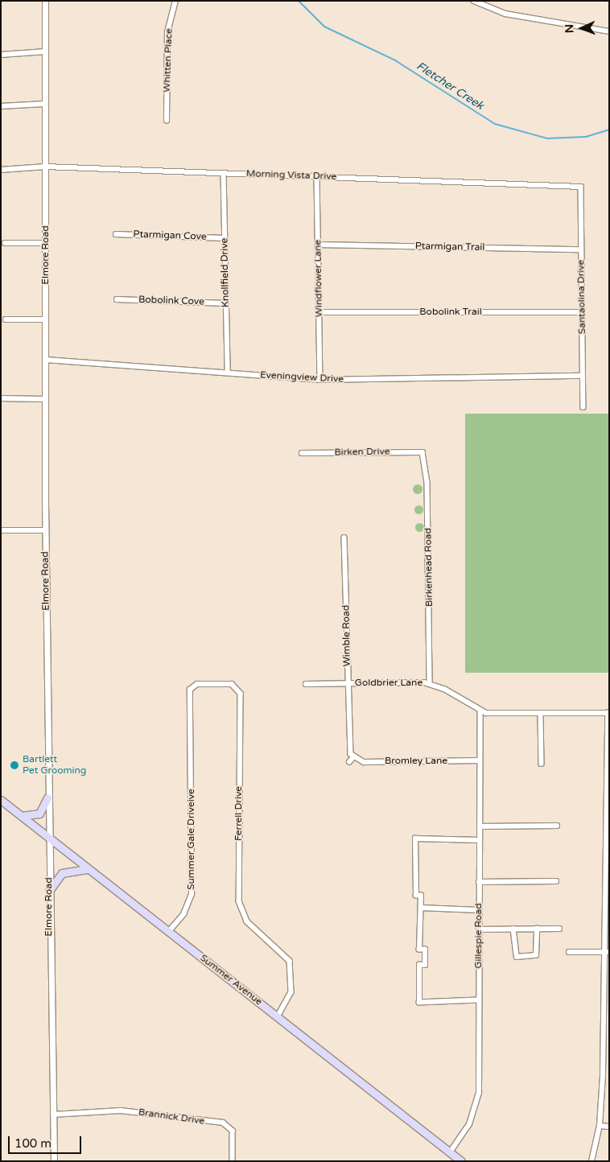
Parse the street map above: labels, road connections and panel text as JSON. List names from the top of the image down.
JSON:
{
  "streets": {
    "main road": ["Summer Avenue"],
    "street": [
      "Whitten Place",
      "Morning Vista Drive",
      "Ptarmigan Cove",
      "Ptarmigan Trail",
      "Elmore Road",
      "Knollfield Drive",
      "Windflower Lane",
      "Santaolina Drive",
      "Bobolink Cove",
      "Bobolink Trail",
      "Eveningview Drive",
      "Birken Drive",
      "Birkenhead Road",
      "Wimble Road",
      "Goldbrier Lane",
      "Bromley Lane",
      "Ferrell Drive",
      "Summer Gale Driveive",
      "Gillespie Road",
      "Brannick Drive"
    ]
  },
  "crossings": [
    ["Morning Vista Drive", "Elmore Road"],
    ["Morning Vista Drive", "Knollfield Drive"],
    ["Morning Vista Drive", "Windflower Lane"],
    ["Morning Vista Drive", "Santaolina Drive"],
    ["Ptarmigan Cove", "Knollfield Drive"],
    ["Ptarmigan Trail", "Windflower Lane"],
    ["Ptarmigan Trail", "Santaolina Drive"],
    ["Elmore Road", "Eveningview Drive"],
    ["Elmore Road", "Summer Avenue"],
    ["Elmore Road", "Brannick Drive"],
    ["Knollfield Drive", "Bobolink Cove"],
    ["Knollfield Drive", "Eveningview Drive"],
    ["Windflower Lane", "Bobolink Trail"],
    ["Windflower Lane", "Eveningview Drive"],
    ["Santaolina Drive", "Bobolink Trail"],
    ["Santaolina Drive", "Eveningview Drive"],
    ["Birken Drive", "Birkenhead Road"],
    ["Birkenhead Road", "Goldbrier Lane"],
    ["Wimble Road", "Goldbrier Lane"],
    ["Wimble Road", "Bromley Lane"],
    ["Goldbrier Lane", "Gillespie Road"],
    ["Bromley Lane", "Gillespie Road"],
    ["Ferrell Drive", "Summer Gale Driveive"],
    ["Ferrell Drive", "Summer Avenue"],
    ["Summer Gale Driveive", "Summer Avenue"],
    ["Gillespie Road", "Summer Avenue"]
  ],
  "water": ["Fletcher Creek"],
  "places": ["Bartlett Pet Grooming"],
  "scale_bar": "100 m",
  "north": "left"
}
